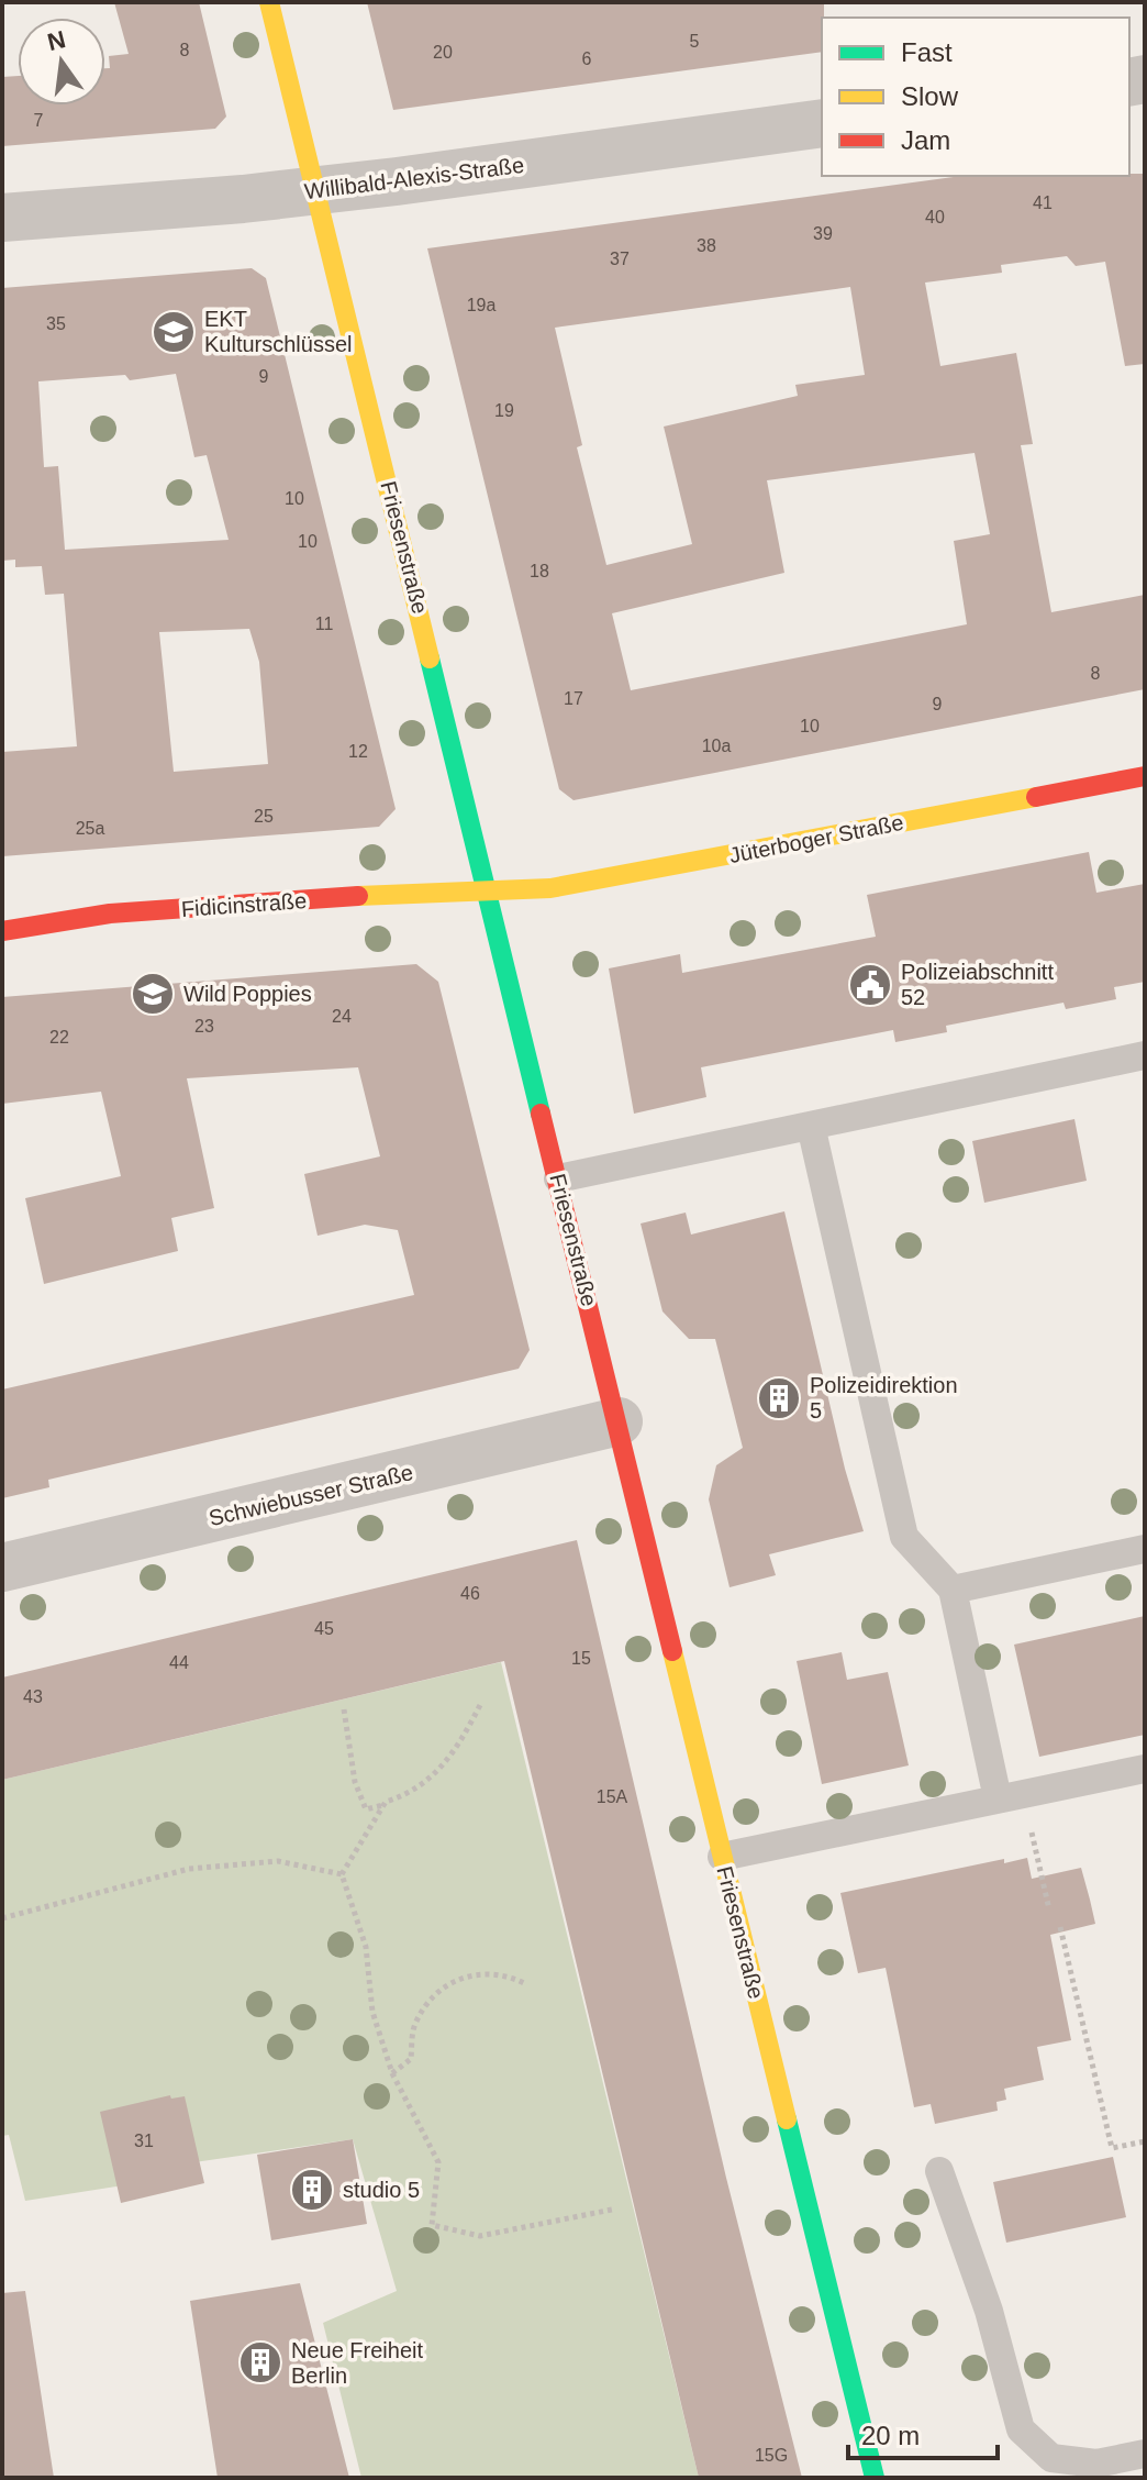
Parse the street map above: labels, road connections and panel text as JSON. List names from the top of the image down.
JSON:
{
  "streets": {
    "street": [
      "Willibald-Alexis-Straße",
      "Friesenstraße",
      "Jüterboger Straße",
      "Fidicinstraße",
      "Schwiebusser Straße"
    ]
  },
  "crossings": [
    ["Willibald-Alexis-Straße", "Friesenstraße"],
    ["Friesenstraße", "Jüterboger Straße"],
    ["Friesenstraße", "Fidicinstraße"],
    ["Friesenstraße", "Schwiebusser Straße"],
    ["Jüterboger Straße", "Fidicinstraße"]
  ],
  "places": {
    "school or university": ["EKT Kulturschlüssel", "Wild Poppies"],
    "public building": ["Polizeiabschnitt 52"],
    "building": ["Polizeidirektion 5", "studio 5", "Neue Freiheit Berlin"]
  },
  "house_numbers": [
    "5",
    "8",
    "20",
    "6",
    "7",
    "41",
    "40",
    "39",
    "38",
    "37",
    "19a",
    "35",
    "9",
    "19",
    "10",
    "10",
    "18",
    "11",
    "8",
    "17",
    "9",
    "10",
    "10a",
    "12",
    "25",
    "25a",
    "24",
    "23",
    "22",
    "46",
    "45",
    "15",
    "44",
    "43",
    "15A",
    "31",
    "15G"
  ],
  "legend": ["Fast", "Slow", "Jam"],
  "scale_bar": "20 m",
  "north": "top"
}
